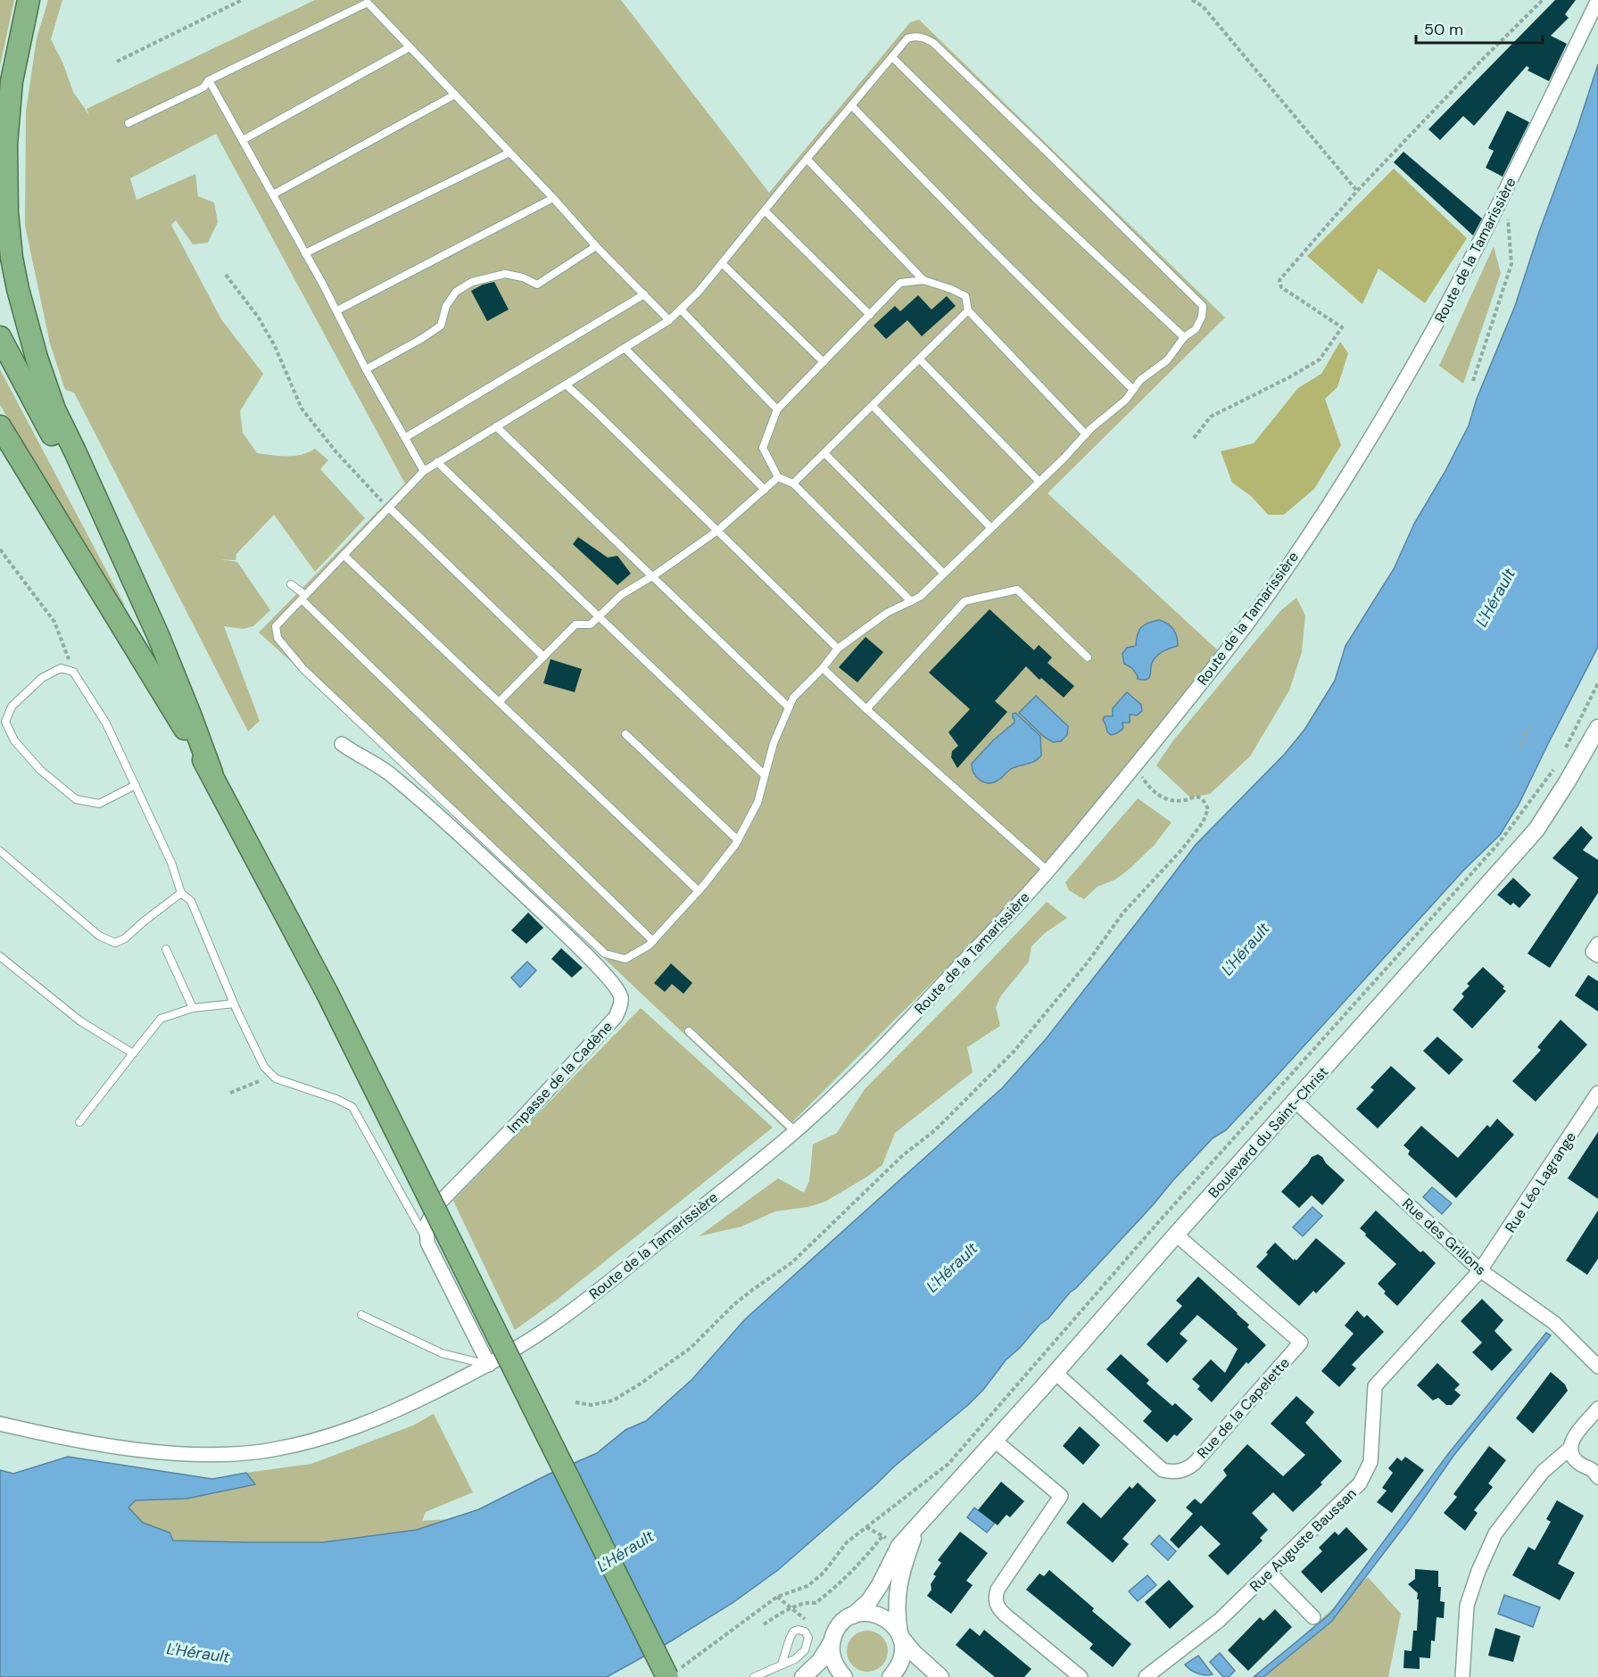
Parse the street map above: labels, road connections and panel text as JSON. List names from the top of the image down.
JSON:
{
  "streets": {
    "street": [
      "Route de la Tamarissière",
      "Impasse de la Cadène",
      "Boulevard du Saint-Christ",
      "Rue Léo Lagrange",
      "Rue des Grillons",
      "Rue de la Capelette",
      "Rue Auguste Baussan"
    ]
  },
  "crossings": [
    ["Boulevard du Saint-Christ", "Rue des Grillons"],
    ["Boulevard du Saint-Christ", "Rue de la Capelette"],
    ["Rue Léo Lagrange", "Rue des Grillons"],
    ["Rue Léo Lagrange", "Rue Auguste Baussan"],
    ["Rue des Grillons", "Rue Auguste Baussan"]
  ],
  "water": ["L'Hérault"],
  "scale_bar": "50 m"
}
